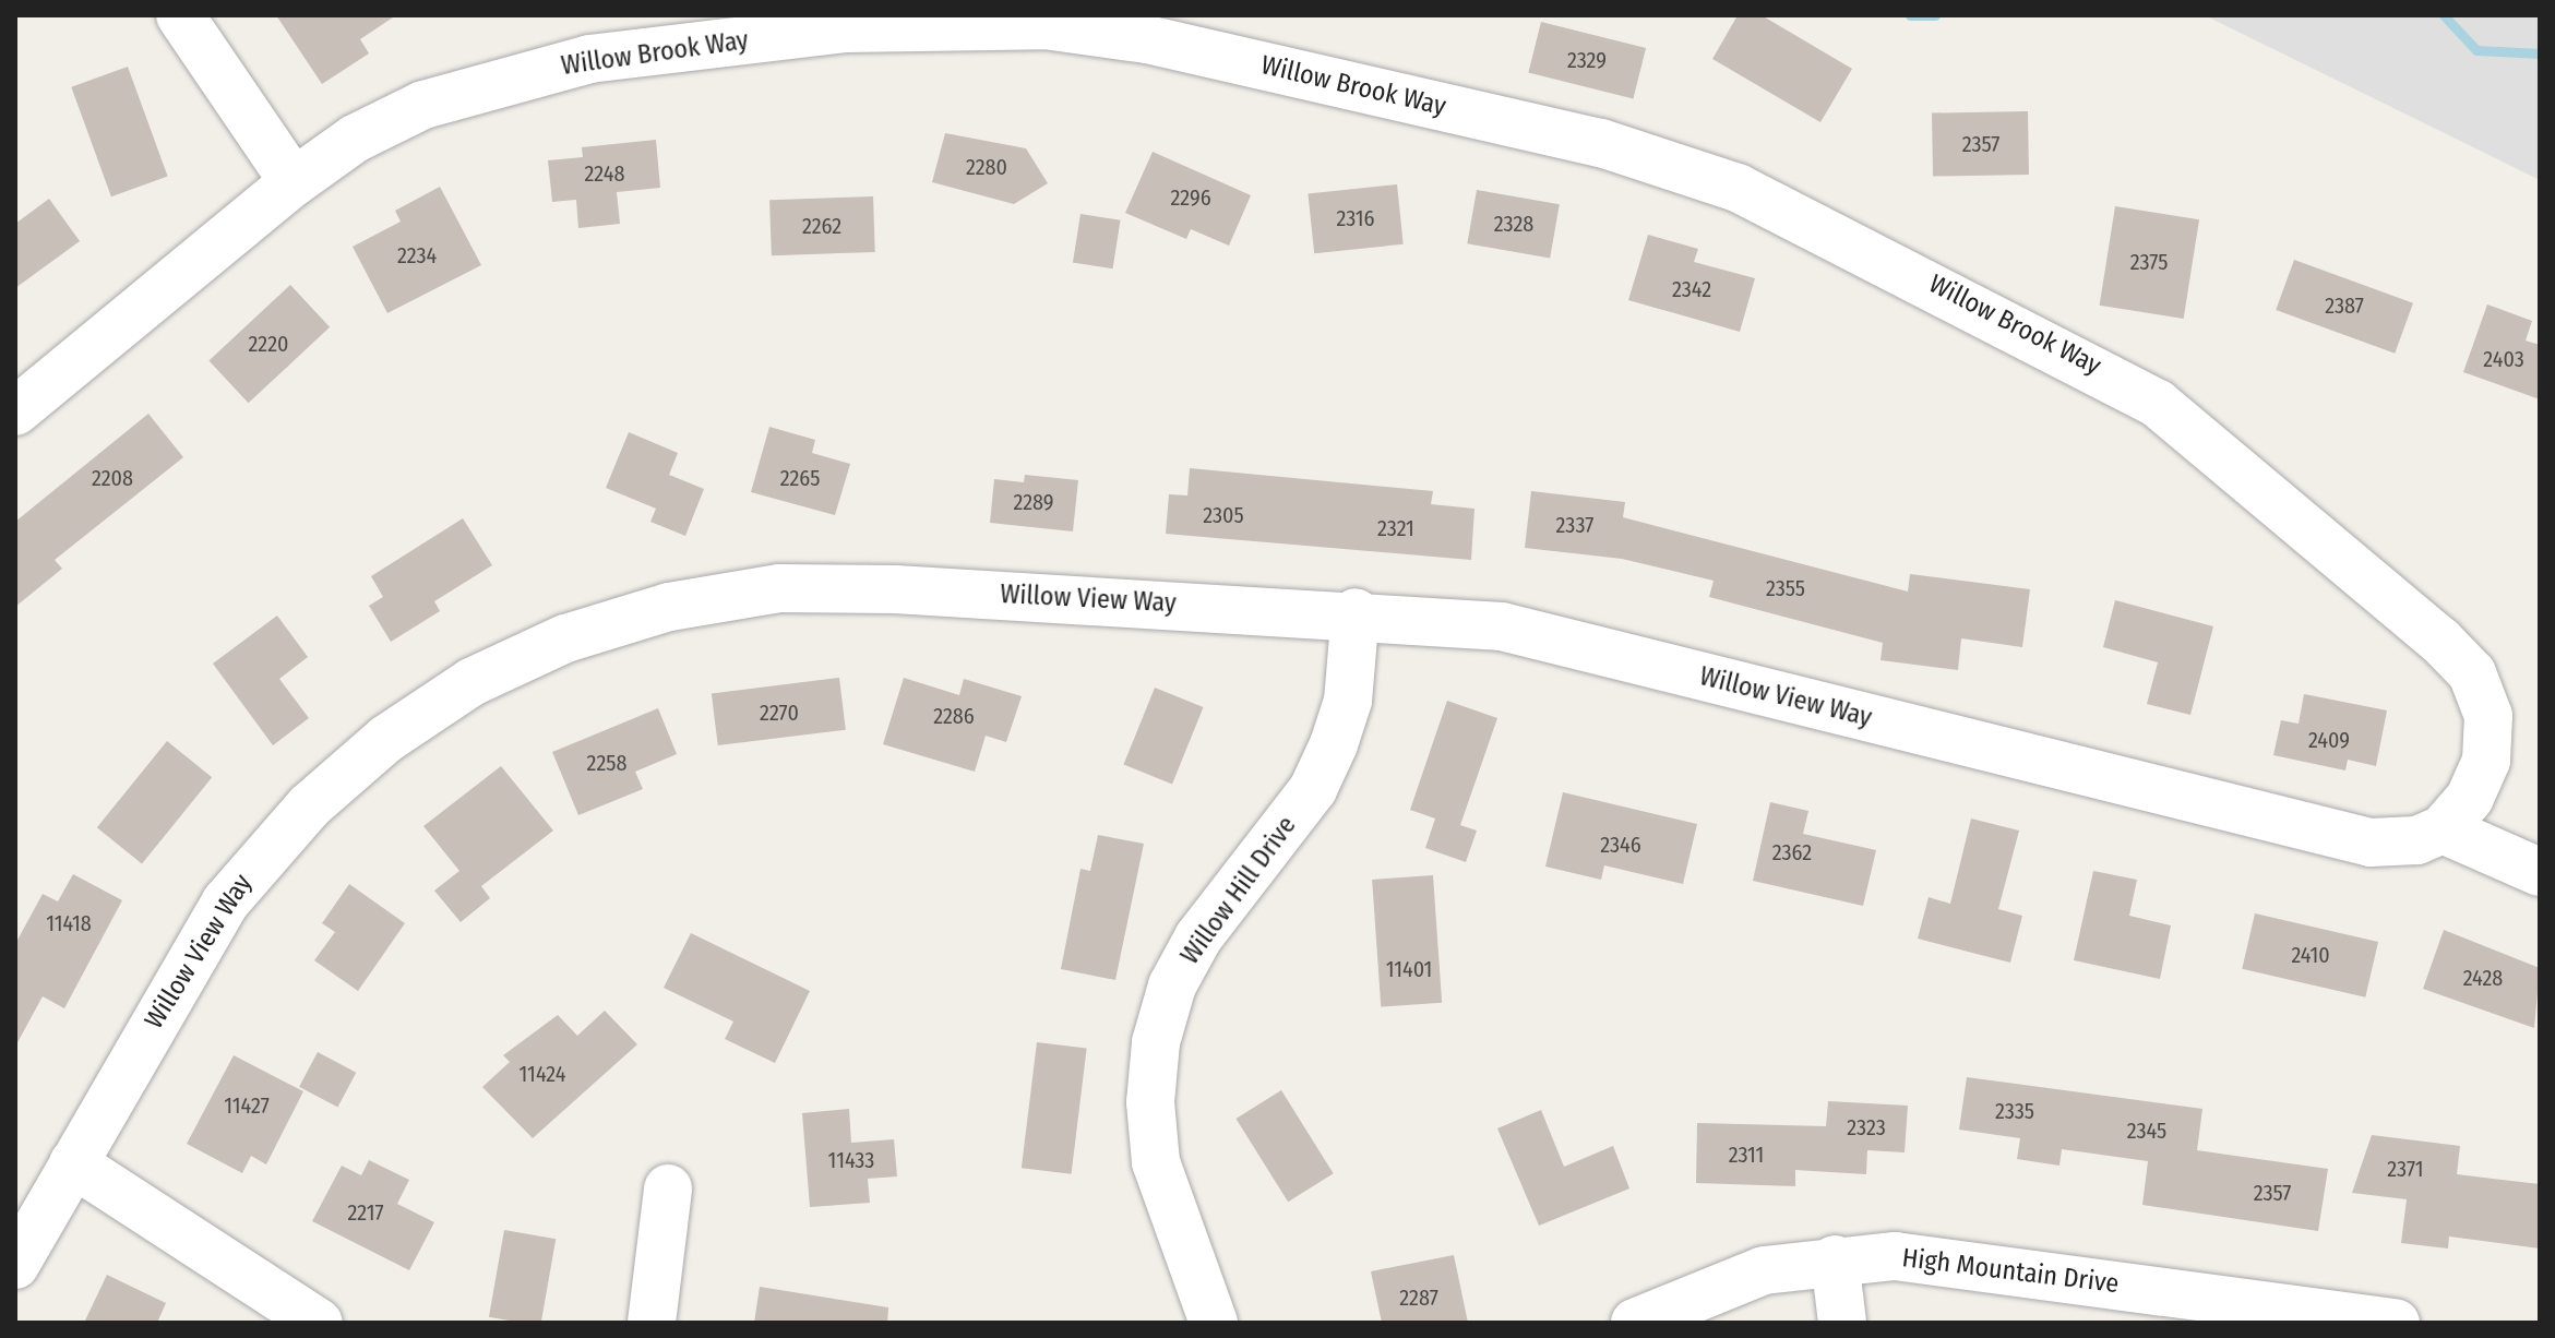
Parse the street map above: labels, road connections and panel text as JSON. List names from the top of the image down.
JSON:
{
  "streets": {
    "street": [
      "Willow Brook Way",
      "Willow View Way",
      "Willow Hill Drive",
      "High Mountain Drive"
    ]
  },
  "crossings": [
    ["Willow Brook Way", "Willow View Way"],
    ["Willow View Way", "Willow Hill Drive"]
  ],
  "house_numbers": [
    "2329",
    "2357",
    "2280",
    "2248",
    "2296",
    "2316",
    "2328",
    "2262",
    "2234",
    "2375",
    "2342",
    "2387",
    "2220",
    "2403",
    "2208",
    "2265",
    "2289",
    "2305",
    "2337",
    "2321",
    "2355",
    "2270",
    "2286",
    "2409",
    "2258",
    "2346",
    "2362",
    "11418",
    "2410",
    "11401",
    "2428",
    "11424",
    "11427",
    "2335",
    "2323",
    "2345",
    "2311",
    "11433",
    "2371",
    "2357",
    "2217",
    "2287"
  ]
}
